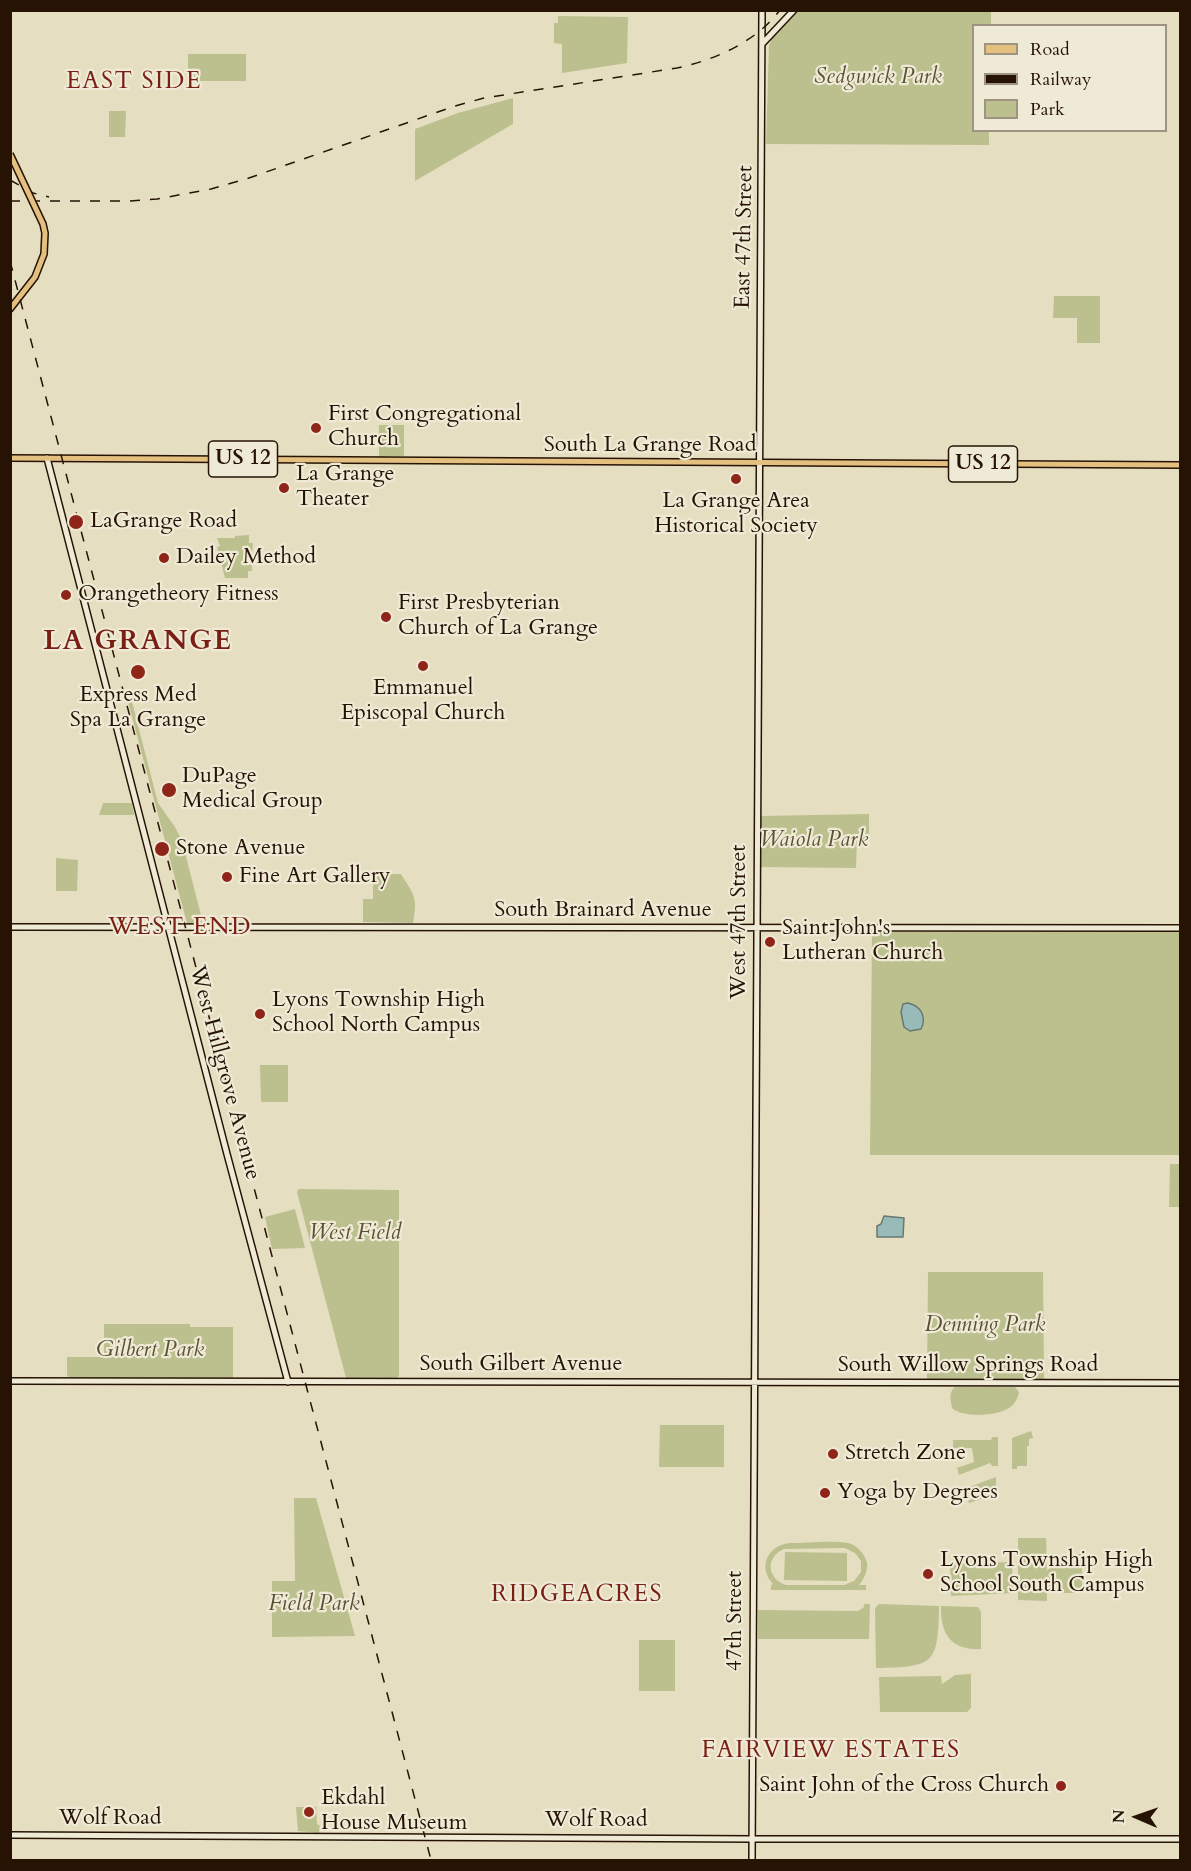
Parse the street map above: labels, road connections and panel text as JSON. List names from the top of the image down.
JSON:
{
  "streets": {
    "main road": ["South La Grange Road", "US 12"],
    "street": [
      "East 47th Street",
      "South Brainard Avenue",
      "West 47th Street",
      "West Hillgrove Avenue",
      "South Gilbert Avenue",
      "South Willow Springs Road",
      "47th Street",
      "Wolf Road"
    ]
  },
  "crossings": [
    ["East 47th Street", "South La Grange Road"],
    ["East 47th Street", "West 47th Street"],
    ["South La Grange Road", "US 12"],
    ["South La Grange Road", "West 47th Street"],
    ["South La Grange Road", "West Hillgrove Avenue"],
    ["US 12", "West Hillgrove Avenue"],
    ["South Brainard Avenue", "West 47th Street"],
    ["South Brainard Avenue", "West Hillgrove Avenue"],
    ["West 47th Street", "South Gilbert Avenue"],
    ["West 47th Street", "South Willow Springs Road"],
    ["West 47th Street", "47th Street"],
    ["West Hillgrove Avenue", "South Gilbert Avenue"],
    ["South Gilbert Avenue", "South Willow Springs Road"],
    ["South Gilbert Avenue", "47th Street"],
    ["South Willow Springs Road", "47th Street"],
    ["47th Street", "Wolf Road"]
  ],
  "districts": [
    "EAST SIDE",
    "LA GRANGE",
    "WEST END",
    "RIDGEACRES",
    "FAIRVIEW ESTATES"
  ],
  "parks": [
    "Sedgwick Park",
    "Waiola Park",
    "West Field",
    "Denning Park",
    "Gilbert Park",
    "Field Park"
  ],
  "places": [
    "First Congregational Church",
    "La Grange Area Historical Society",
    "La Grange Theater",
    "LaGrange Road",
    "Dailey Method",
    "Orangetheory Fitness",
    "First Presbyterian Church of La Grange",
    "Emmanuel Episcopal Church",
    "Express Med Spa La Grange",
    "DuPage Medical Group",
    "Stone Avenue",
    "Fine Art Gallery",
    "Saint John's Lutheran Church",
    "Lyons Township High School North Campus",
    "Stretch Zone",
    "Yoga by Degrees",
    "Lyons Township High School South Campus",
    "Saint John of the Cross Church",
    "Ekdahl House Museum"
  ],
  "legend": ["Road", "Railway", "Park"],
  "north": "left"
}
